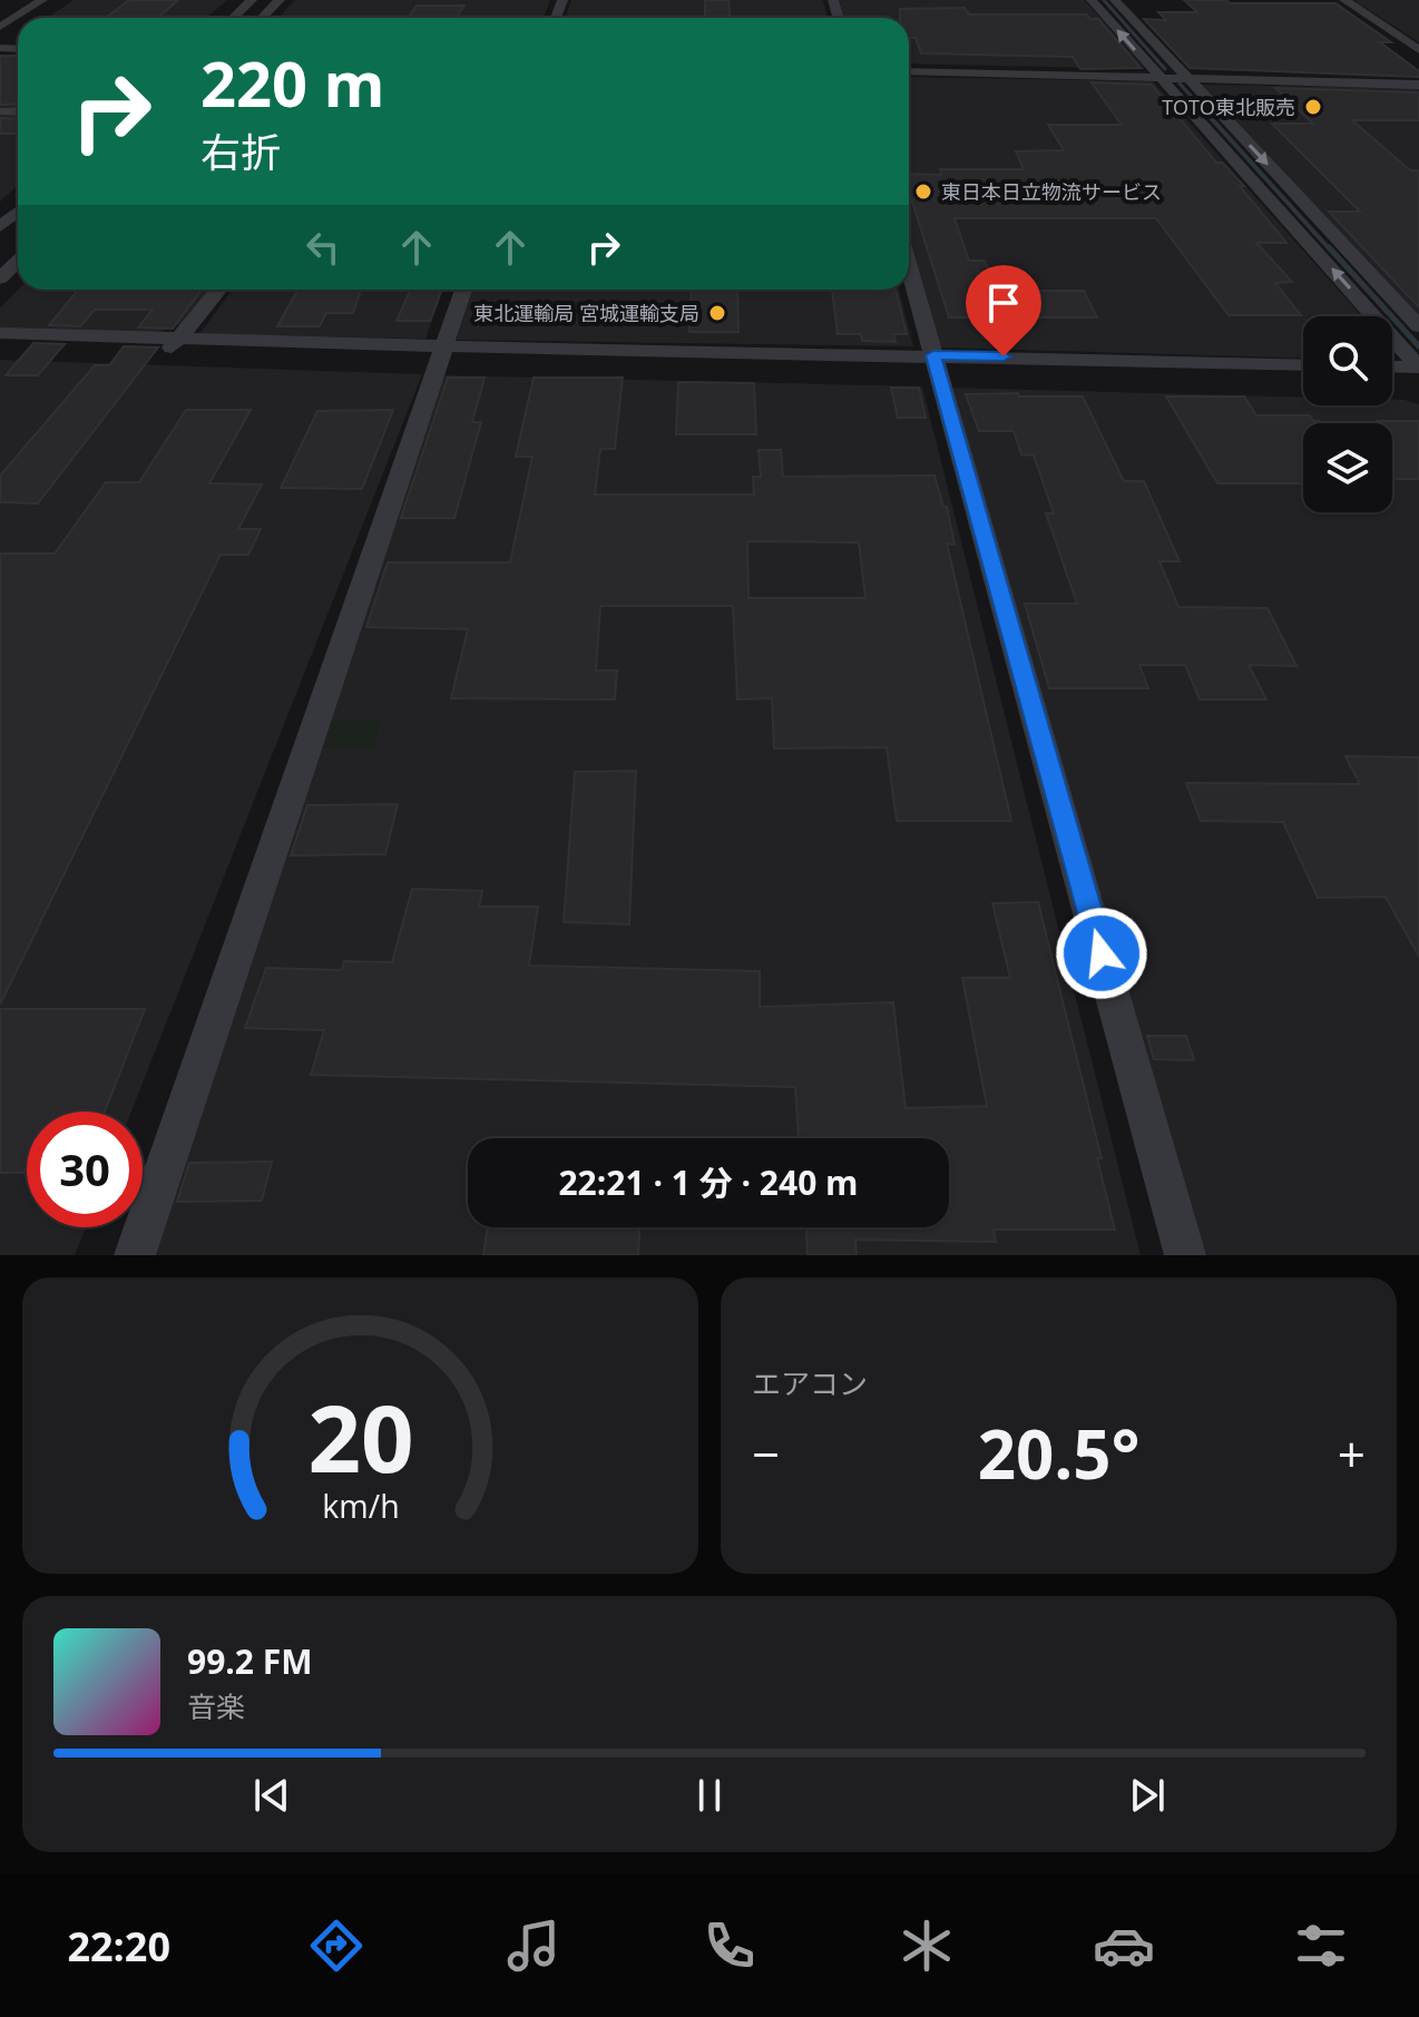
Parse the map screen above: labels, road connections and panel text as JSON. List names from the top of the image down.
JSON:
{
  "places": ["TOTO東北販売", "東日本日立物流サービス", "東北運輸局 宮城運輸支局"],
  "page": {
    "turn": ["220 m", "右折"],
    "limit": "30",
    "trip": "22:21 · 1 分 · 240 m",
    "tile": "エアコン",
    "heat": ["−", "20.5°", "+"],
    "song": ["99.2 FM", "音楽"],
    "tabs": "22:20",
    "gauge": ["20", "km/h"]
  }
}
